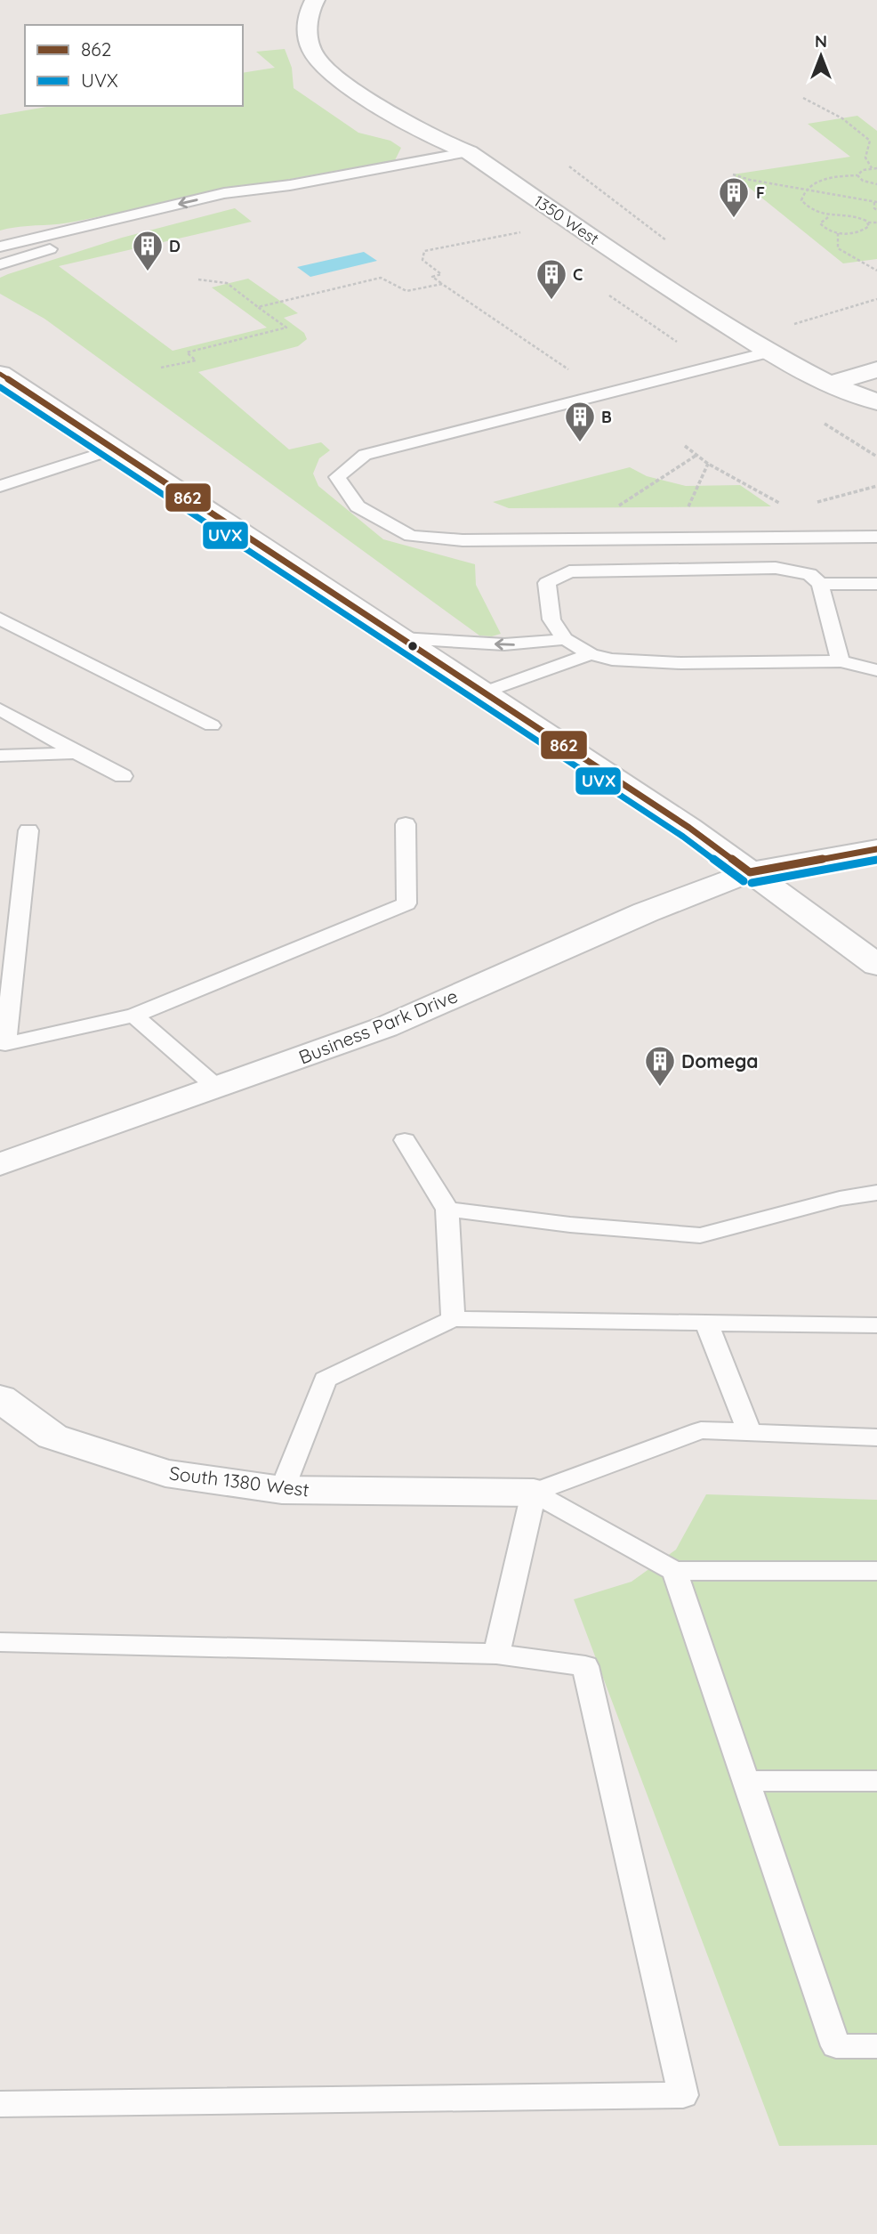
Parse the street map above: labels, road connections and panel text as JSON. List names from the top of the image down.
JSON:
{
  "streets": {
    "street": ["1350 West", "Business Park Drive", "South 1380 West"]
  },
  "places": {
    "building": [
      "F",
      "D",
      "C",
      "B",
      "Domega"
    ]
  },
  "lines": ["transit line 862", "transit line UVX"],
  "legend": ["862", "UVX"],
  "north": "top"
}
